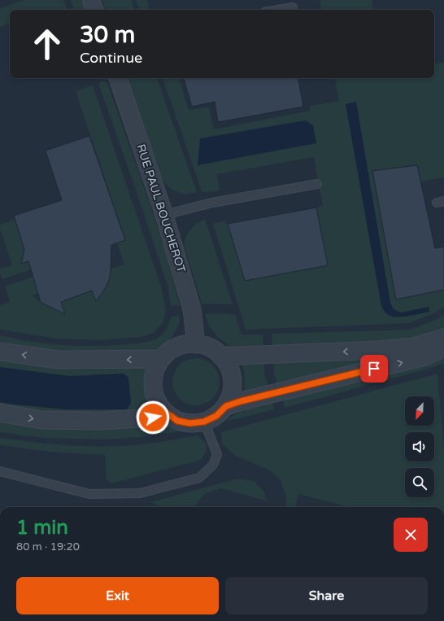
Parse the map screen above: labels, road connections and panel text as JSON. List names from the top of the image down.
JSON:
{
  "streets": {
    "street": ["RUE PAUL BOUCHEROT"]
  },
  "north": "bottom left",
  "page": {
    "turn": ["30 m", "Continue"],
    "heading": ["1 min", "80 m · 19:20"],
    "buttons": ["Exit", "Share"]
  }
}
